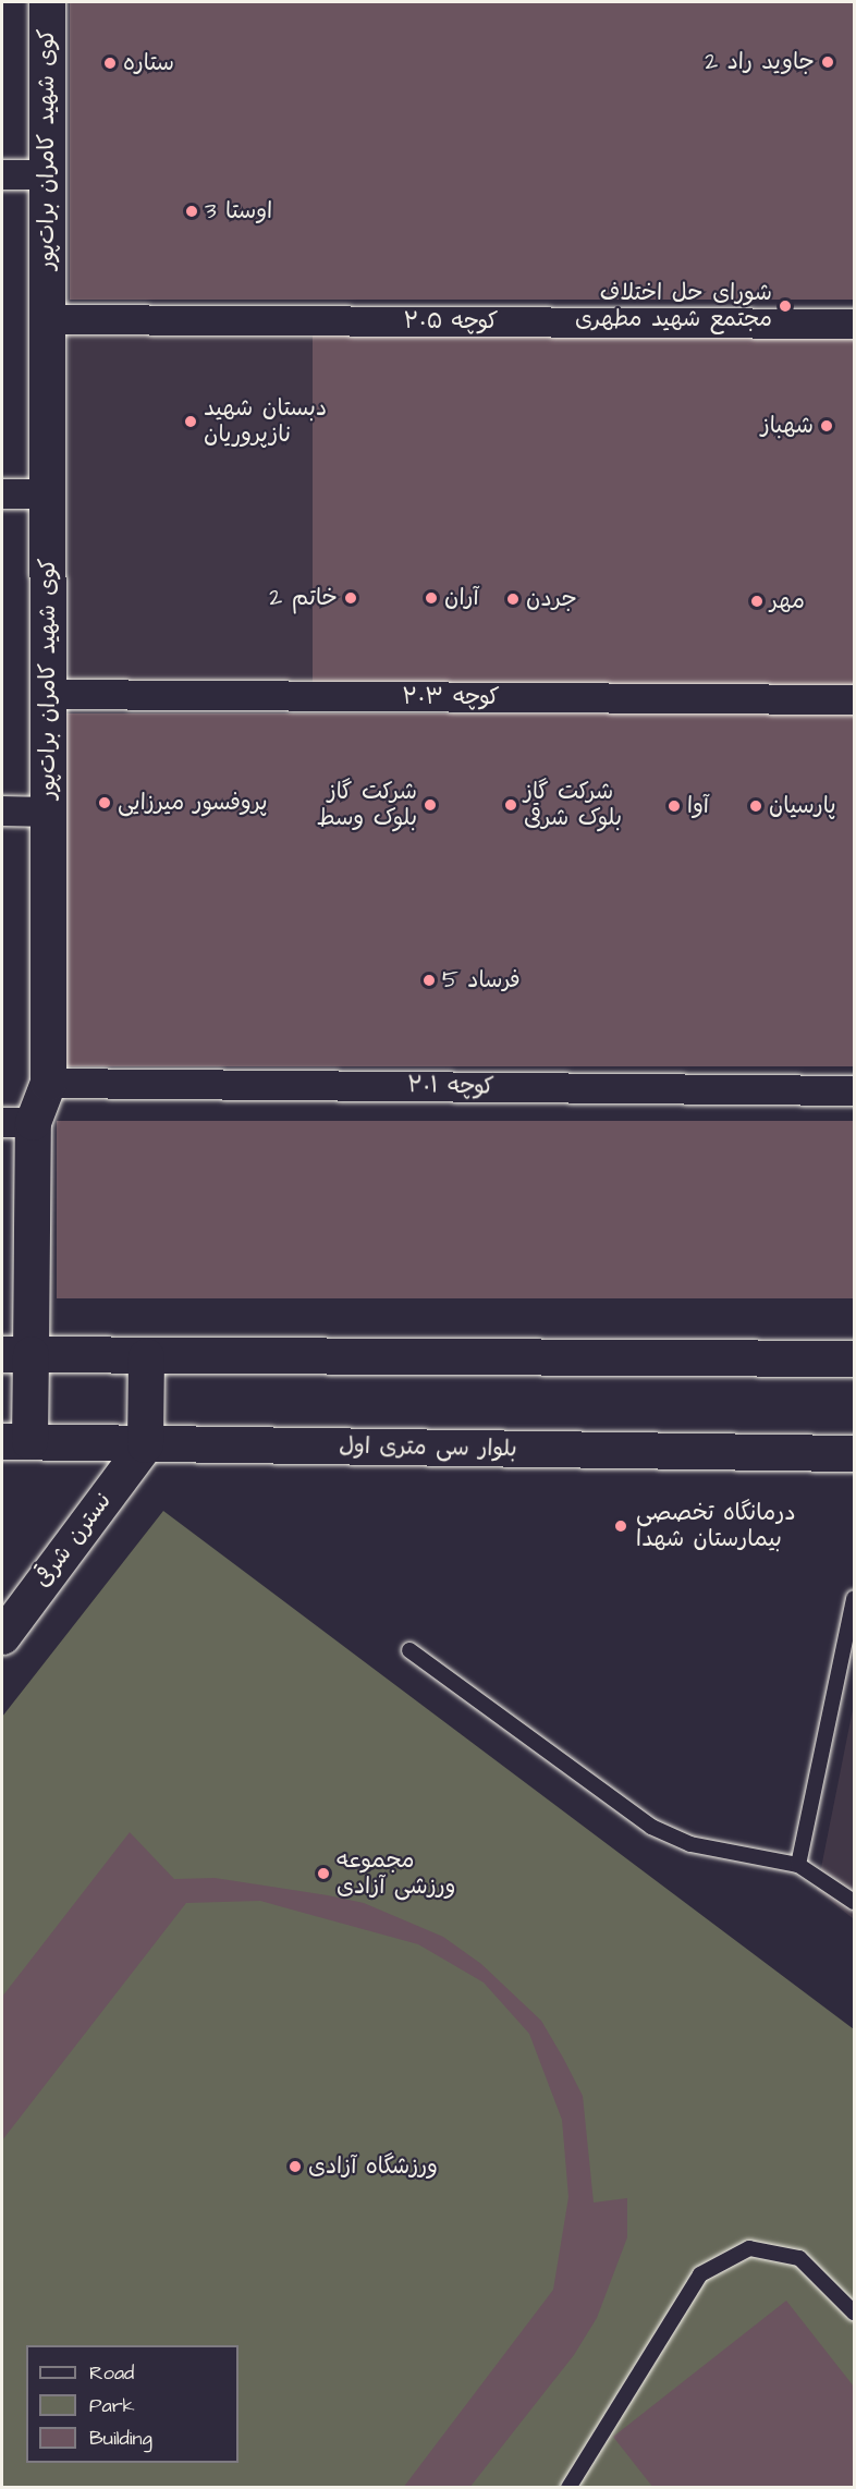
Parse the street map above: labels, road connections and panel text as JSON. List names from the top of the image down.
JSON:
{
  "streets": {
    "main road": ["کوی شهید کامران برات‌پور", "بلوار سی متری اول", "نسترن شرقی"],
    "street": ["کوچه ۲۰۵", "کوچه ۲۰۳", "کوچه ۲۰۱"]
  },
  "crossings": [
    ["کوی شهید کامران برات‌پور", "کوچه ۲۰۵"],
    ["کوی شهید کامران برات‌پور", "کوچه ۲۰۳"],
    ["کوی شهید کامران برات‌پور", "کوچه ۲۰۱"],
    ["کوی شهید کامران برات‌پور", "بلوار سی متری اول"],
    ["بلوار سی متری اول", "نسترن شرقی"]
  ],
  "places": [
    "2 جاوید راد",
    "ستاره",
    "اوستا 3",
    "شورای حل اختلاف مجتمع شهید مطهری",
    "دبستان شهید نازپروریان",
    "شهباز",
    "خاتم 2",
    "آران",
    "جردن",
    "مهر",
    "پروفسور میرزایی",
    "شرکت گاز بلوک وسط",
    "شرکت گاز بلوک شرقی",
    "آوا",
    "پارسیان",
    "فرساد 5",
    "درمانگاه تخصصی بیمارستان شهدا",
    "مجموعه ورزشی آزادی",
    "ورزشگاه آزادی"
  ],
  "legend": ["Road", "Park", "Building"]
}
